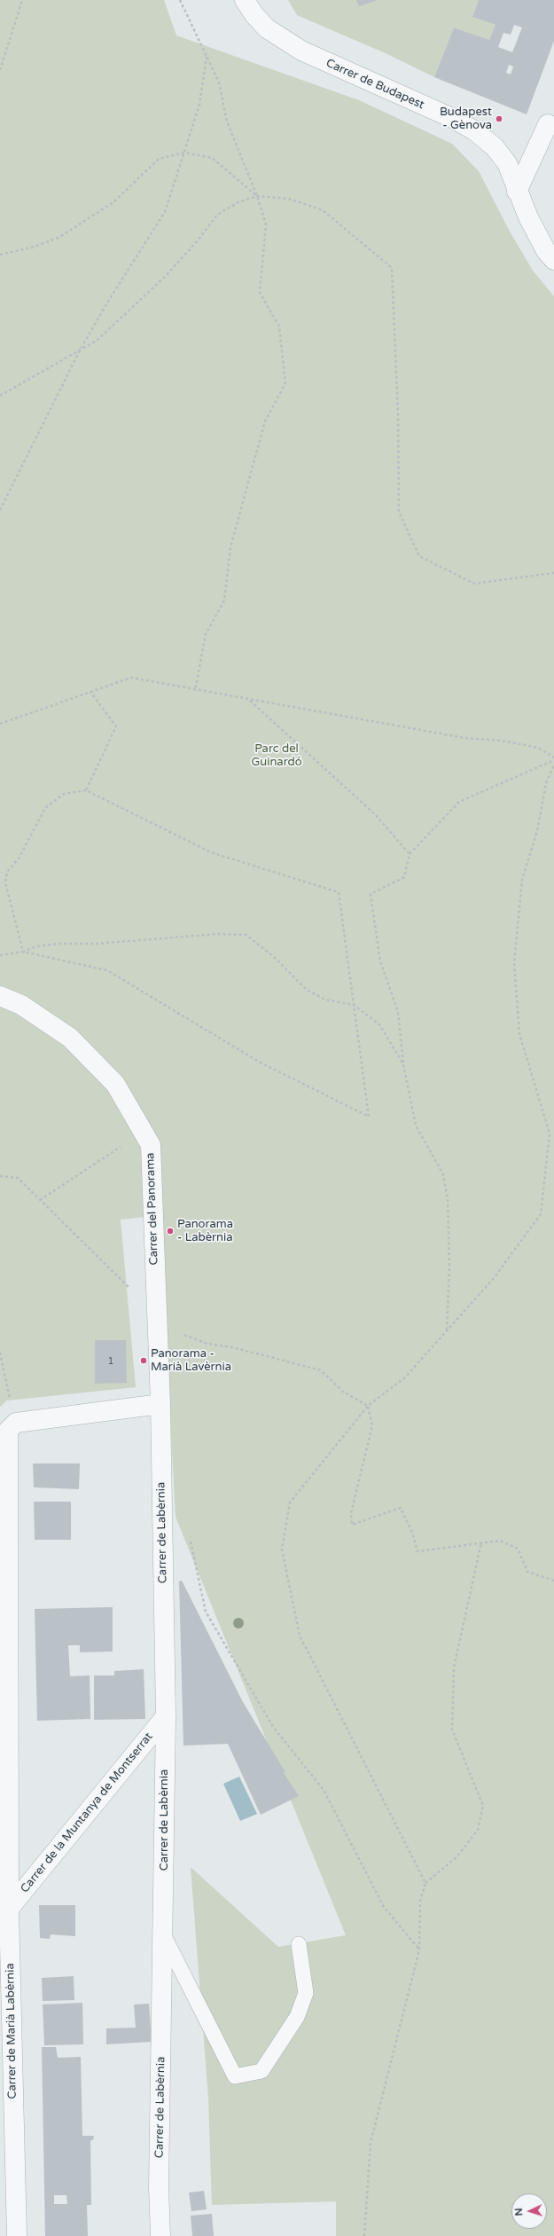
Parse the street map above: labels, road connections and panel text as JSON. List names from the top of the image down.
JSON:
{
  "streets": {
    "street": [
      "Carrer de Budapest",
      "Carrer del Panorama",
      "Carrer de Labèrnia",
      "Carrer de la Muntanya de Montserrat",
      "Carrer de Marià Labèrnia"
    ]
  },
  "crossings": [
    ["Carrer del Panorama", "Carrer de Labèrnia"],
    ["Carrer de Labèrnia", "Carrer de la Muntanya de Montserrat"],
    ["Carrer de la Muntanya de Montserrat", "Carrer de Marià Labèrnia"]
  ],
  "parks": ["Parc del Guinardó"],
  "places": ["Budapest - Gènova", "Panorama - Labèrnia", "Panorama - Marià Lavèrnia"],
  "house_numbers": ["1"],
  "north": "left"
}
